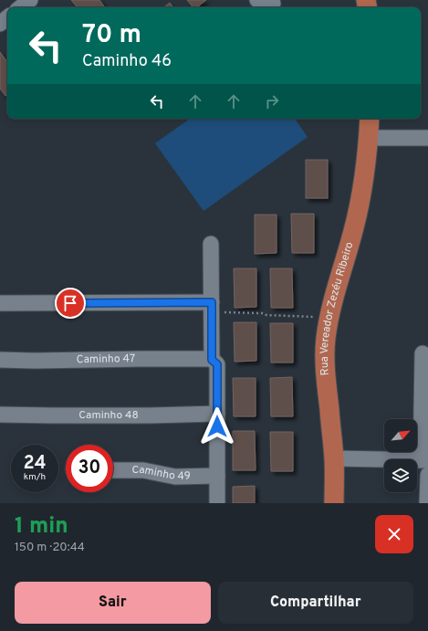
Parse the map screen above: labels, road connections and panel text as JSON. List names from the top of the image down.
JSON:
{
  "streets": {
    "main road": ["Rua Vereador Zezéu Ribeiro"],
    "street": ["Caminho 47", "Caminho 48", "Caminho 49"]
  },
  "north": "top right",
  "page": {
    "turn": ["70 m", "Caminho 46"],
    "speed": "24 km/h",
    "limit": "30",
    "heading": ["1 min", "150 m · 20:44"],
    "buttons": ["Sair", "Compartilhar"]
  }
}
